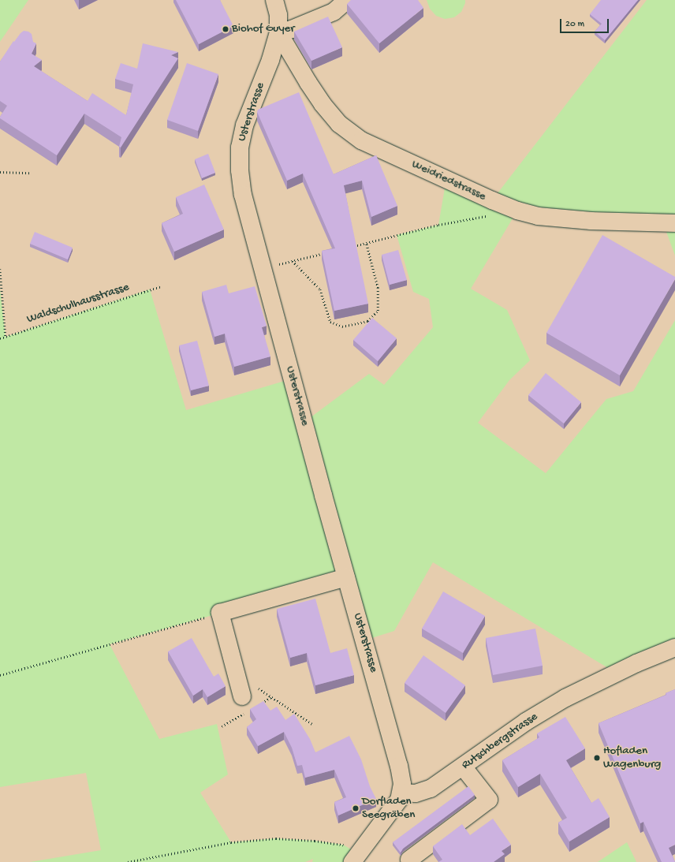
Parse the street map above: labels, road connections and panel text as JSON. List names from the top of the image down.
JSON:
{
  "streets": {
    "street": ["Usterstrasse", "Weidriedstrasse", "Rutschbergstrasse"],
    "path": ["Waldschulhausstrasse"]
  },
  "crossings": [
    ["Usterstrasse", "Weidriedstrasse"],
    ["Usterstrasse", "Rutschbergstrasse"]
  ],
  "places": ["Biohof Guyer", "Hofladen Wagenburg", "Dorfladen Seegräben"],
  "scale_bar": "20 m"
}
